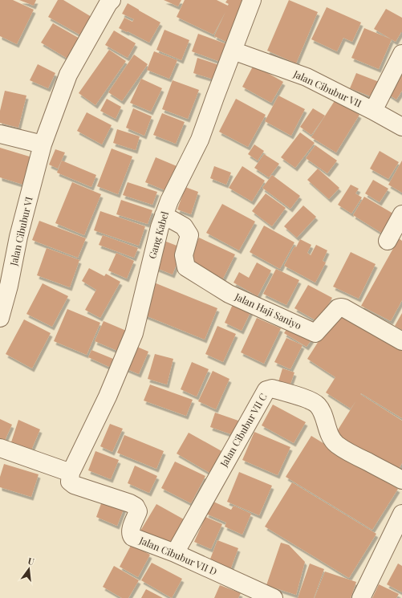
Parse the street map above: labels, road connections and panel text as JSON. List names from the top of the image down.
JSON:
{
  "streets": {
    "street": [
      "Jalan Cibubur VII",
      "Jalan Cibubur VI",
      "Gang Kabel",
      "Jalan Haji Saniyo",
      "Jalan Cibubur VII C",
      "Jalan Cibubur VII D"
    ]
  },
  "crossings": [
    ["Jalan Cibubur VII", "Gang Kabel"],
    ["Gang Kabel", "Jalan Haji Saniyo"],
    ["Gang Kabel", "Jalan Cibubur VII D"],
    ["Jalan Cibubur VII C", "Jalan Cibubur VII D"]
  ],
  "north": "top"
}
